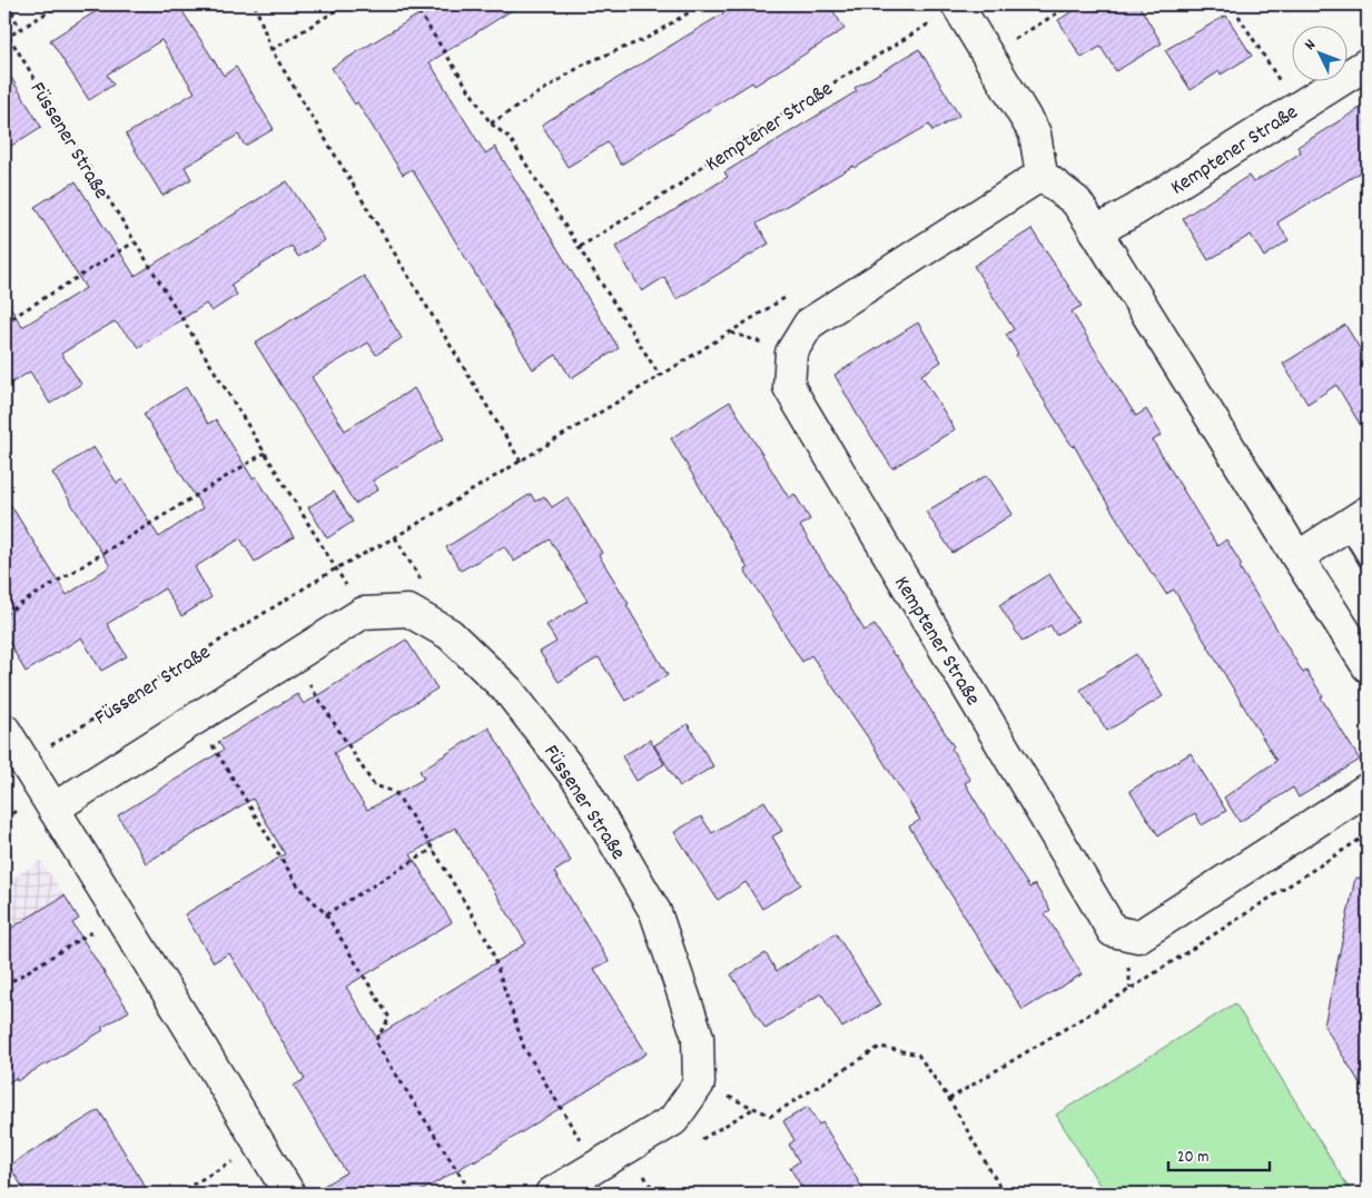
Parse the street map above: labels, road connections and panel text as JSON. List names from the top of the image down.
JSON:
{
  "streets": {
    "street": ["Kemptener Straße", "Füssener Straße"]
  },
  "scale_bar": "20 m",
  "north": "top left"
}
